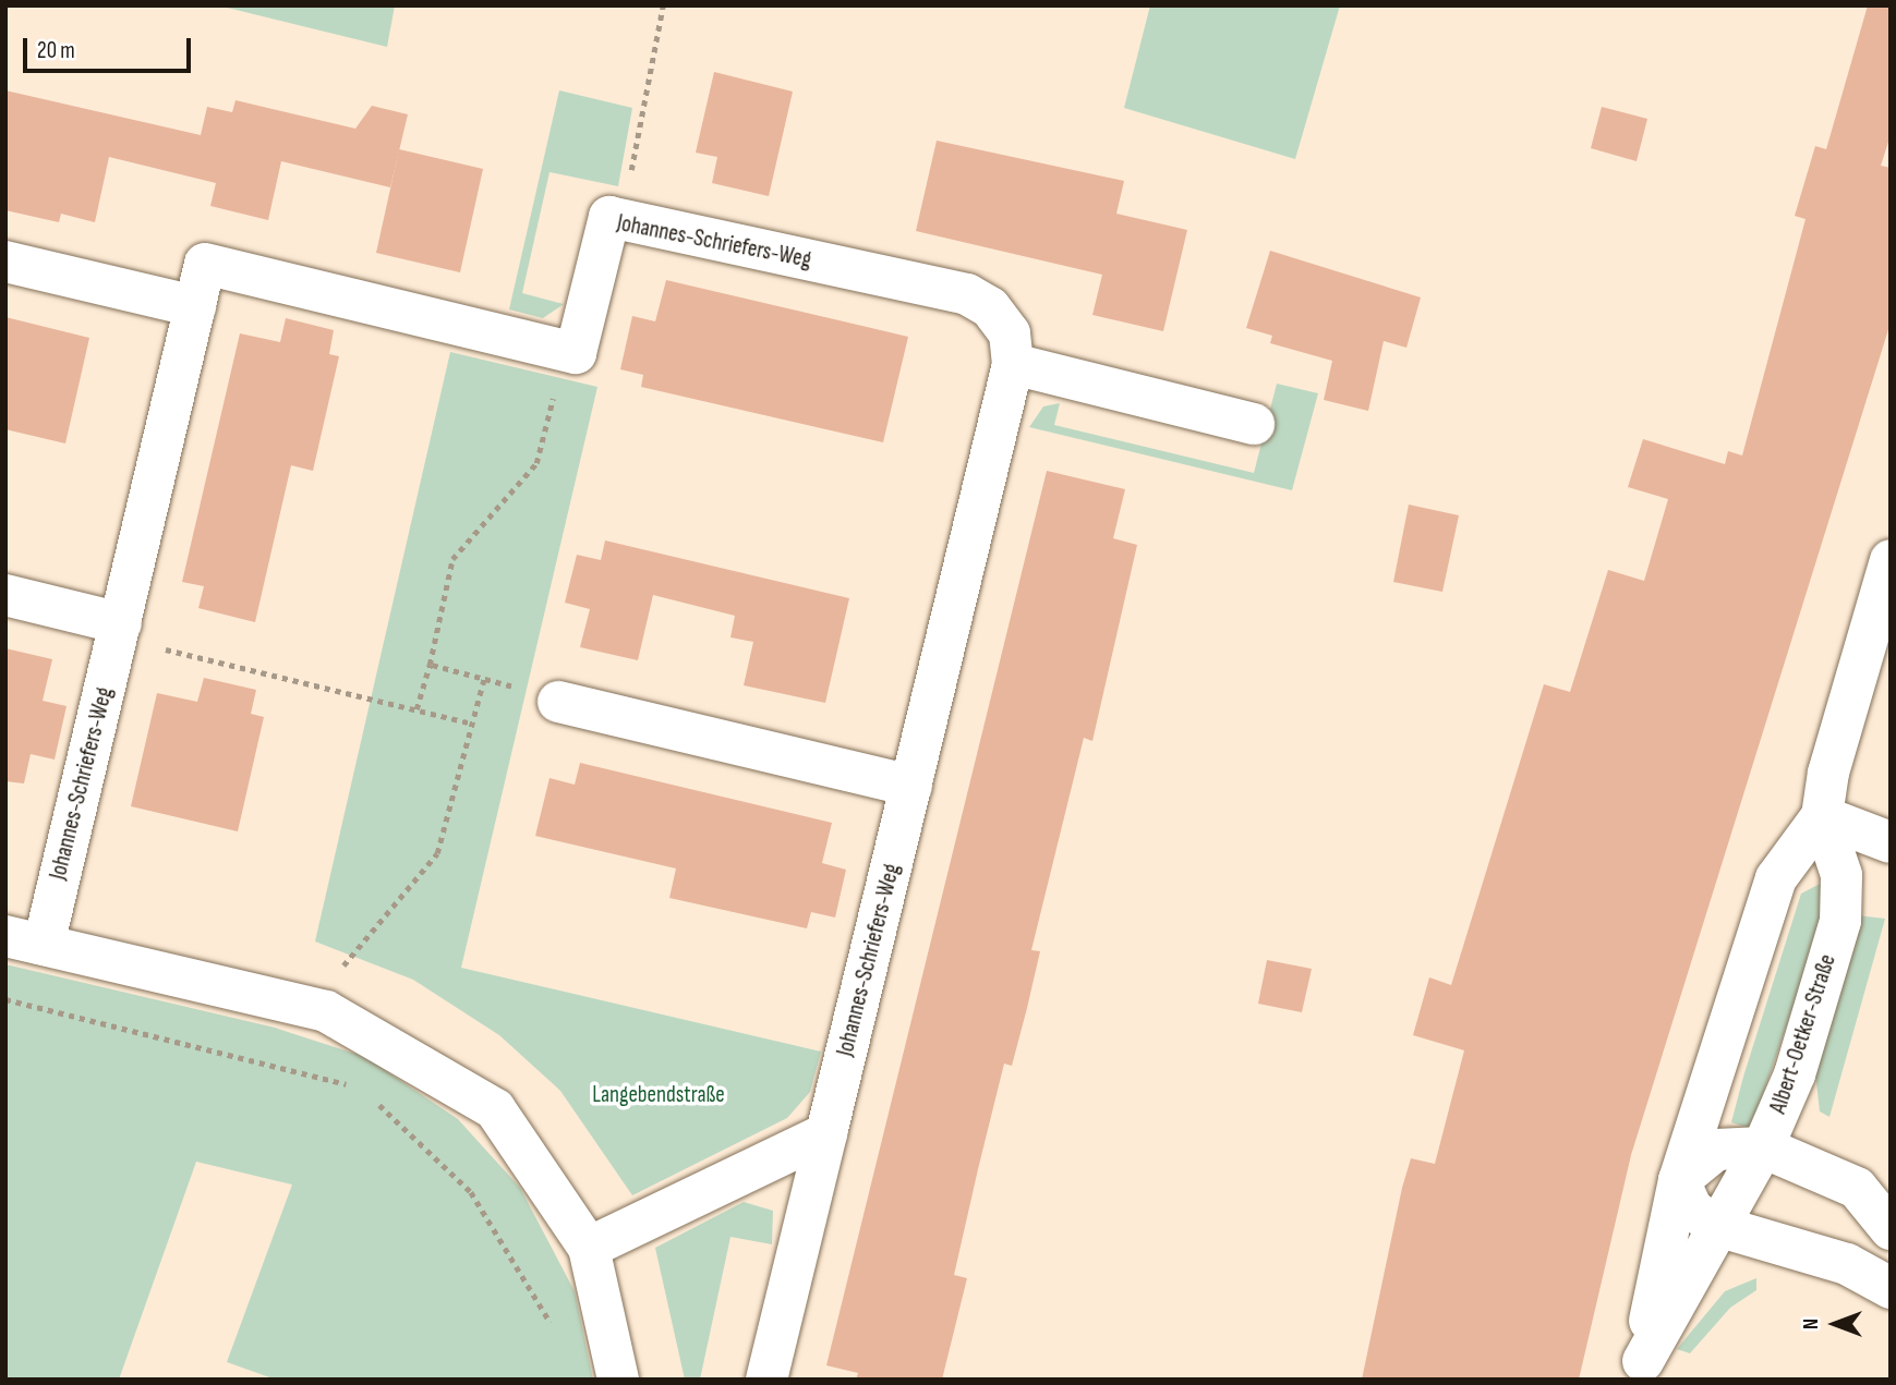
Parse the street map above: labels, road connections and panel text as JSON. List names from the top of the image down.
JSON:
{
  "streets": {
    "street": ["Johannes-Schriefers-Weg", "Albert-Oetker-Straße"]
  },
  "parks": ["Langebendstraße"],
  "scale_bar": "20 m",
  "north": "left"
}
